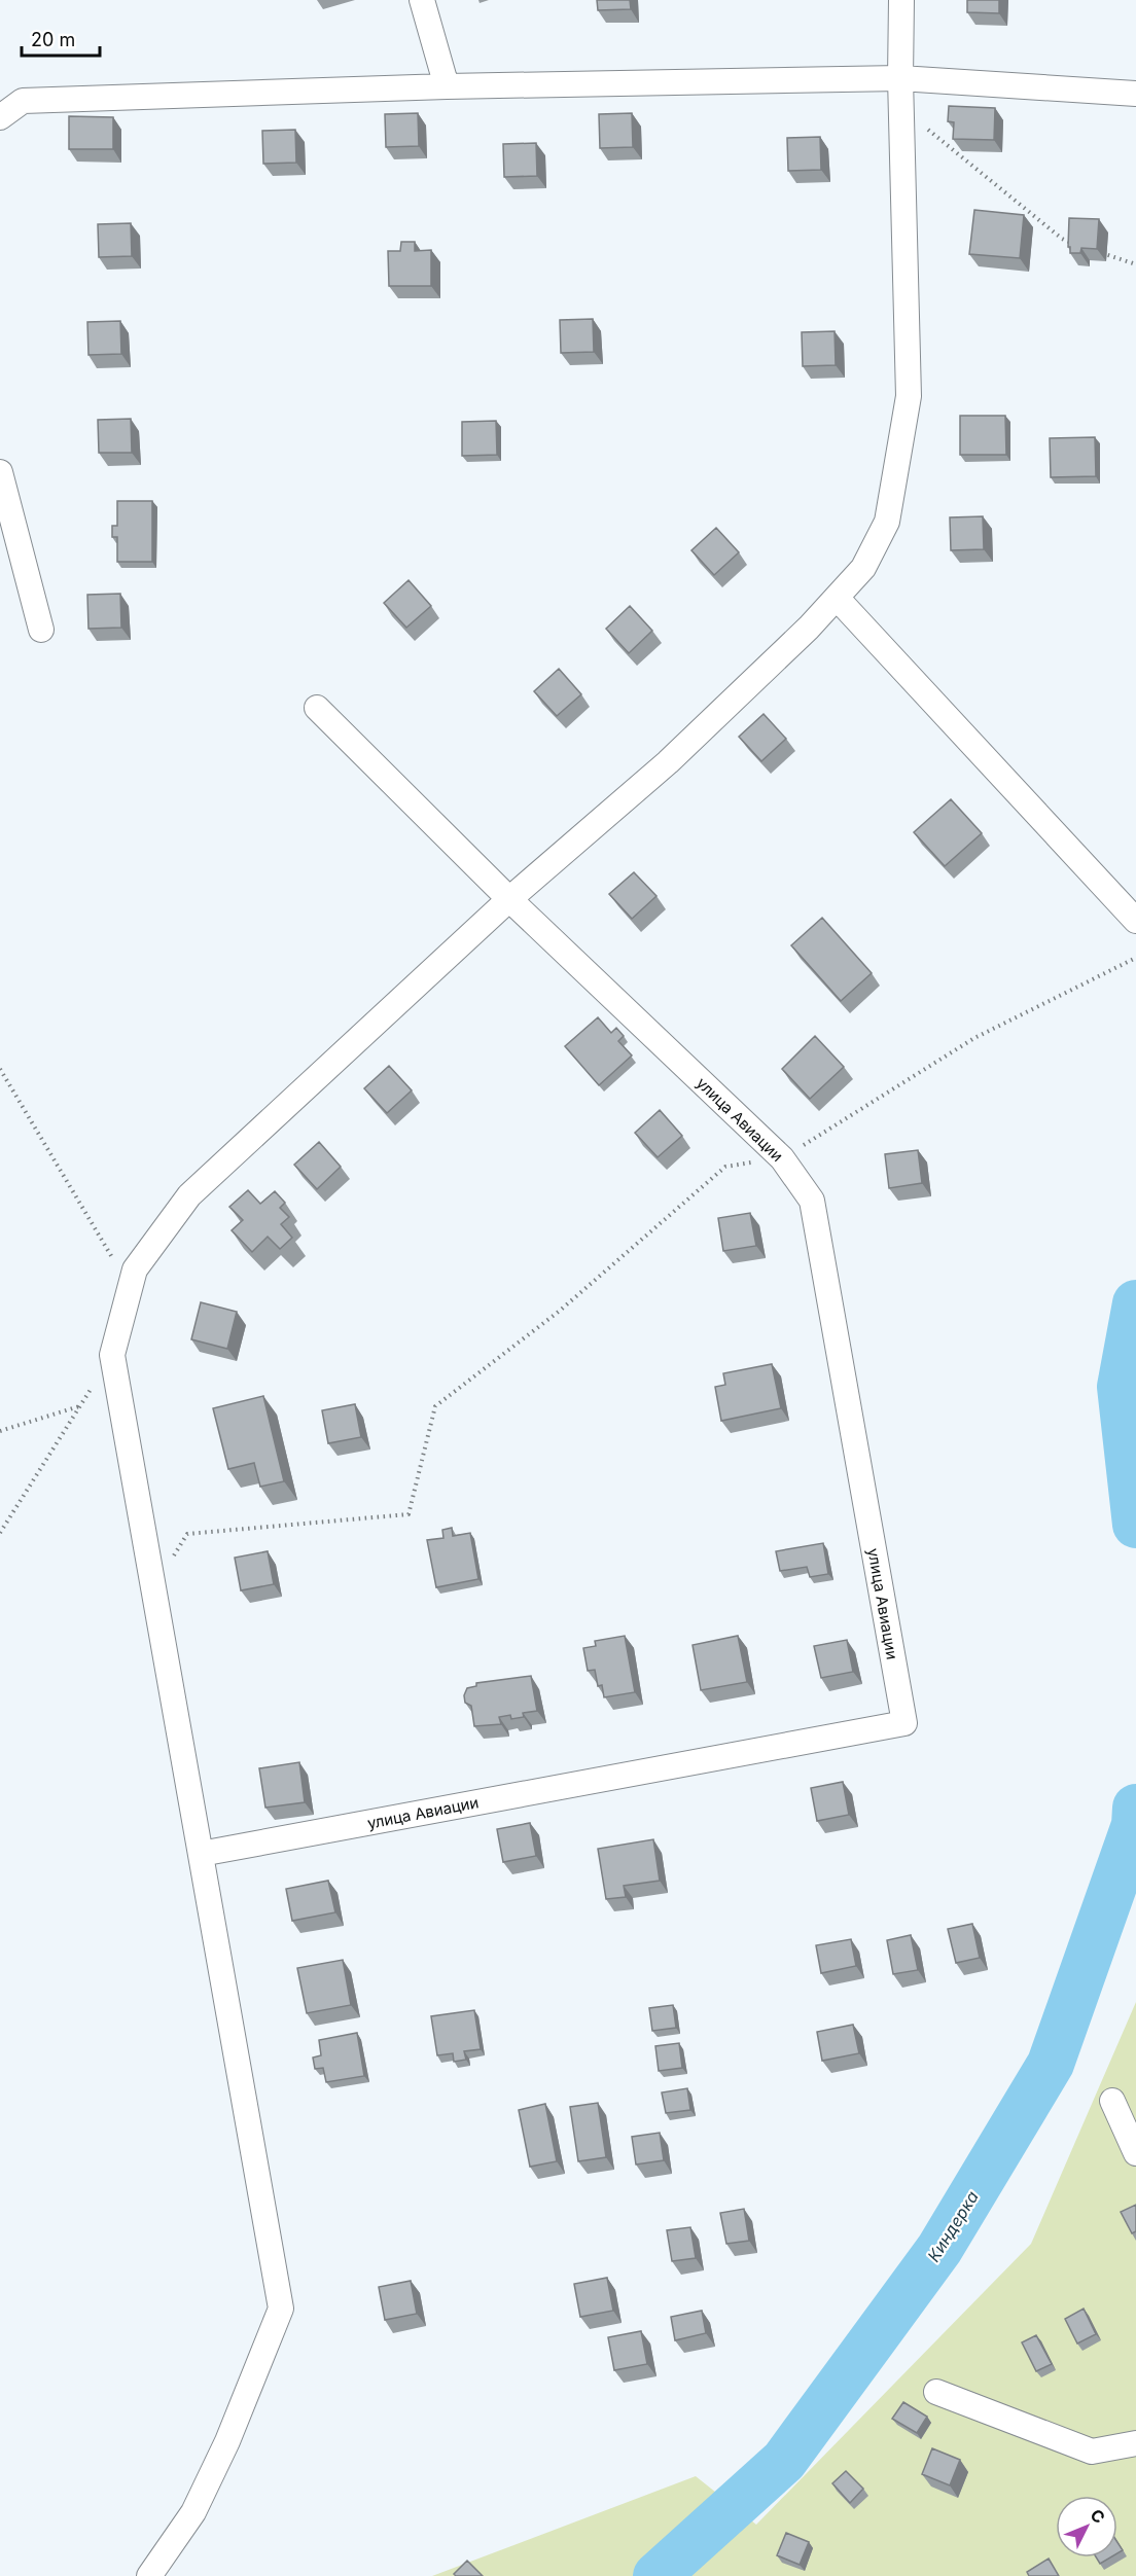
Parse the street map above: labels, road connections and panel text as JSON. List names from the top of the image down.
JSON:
{
  "streets": {
    "street": ["улица Авиации"]
  },
  "water": ["Киндерка"],
  "scale_bar": "20 m",
  "north": "top right"
}
